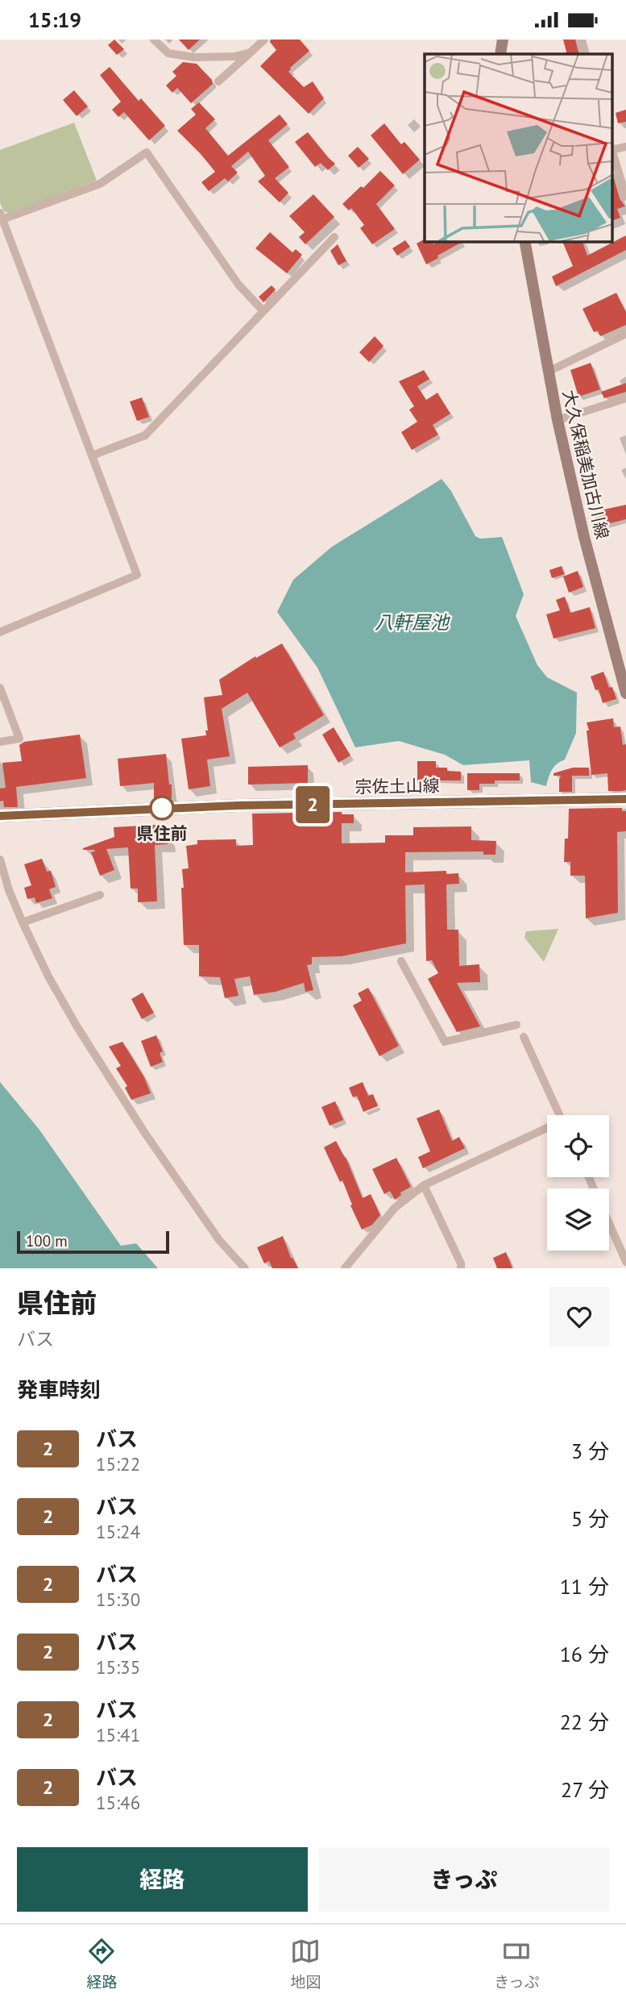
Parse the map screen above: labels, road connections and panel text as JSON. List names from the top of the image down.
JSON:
{
  "streets": {
    "main road": ["大久保稲美加古川線", "宗佐土山線"]
  },
  "water": ["八軒屋池"],
  "places": ["県住前"],
  "lines": ["bus line 2"],
  "scale_bar": "100 m",
  "page": {
    "status": "15:19",
    "on_map": "2",
    "scale": "100 m",
    "heading": [
      ["県住前", "バス"],
      "発車時刻"
    ],
    "list": [
      {
        "mark": "2",
        "name": "バス",
        "note": "15:22",
        "value": "3 分"
      },
      {
        "mark": "2",
        "name": "バス",
        "note": "15:24",
        "value": "5 分"
      },
      {
        "mark": "2",
        "name": "バス",
        "note": "15:30",
        "value": "11 分"
      },
      {
        "mark": "2",
        "name": "バス",
        "note": "15:35",
        "value": "16 分"
      },
      {
        "mark": "2",
        "name": "バス",
        "note": "15:41",
        "value": "22 分"
      },
      {
        "mark": "2",
        "name": "バス",
        "note": "15:46",
        "value": "27 分"
      }
    ],
    "buttons": ["経路", "きっぷ"],
    "tabs": ["経路", "地図", "きっぷ"]
  }
}
